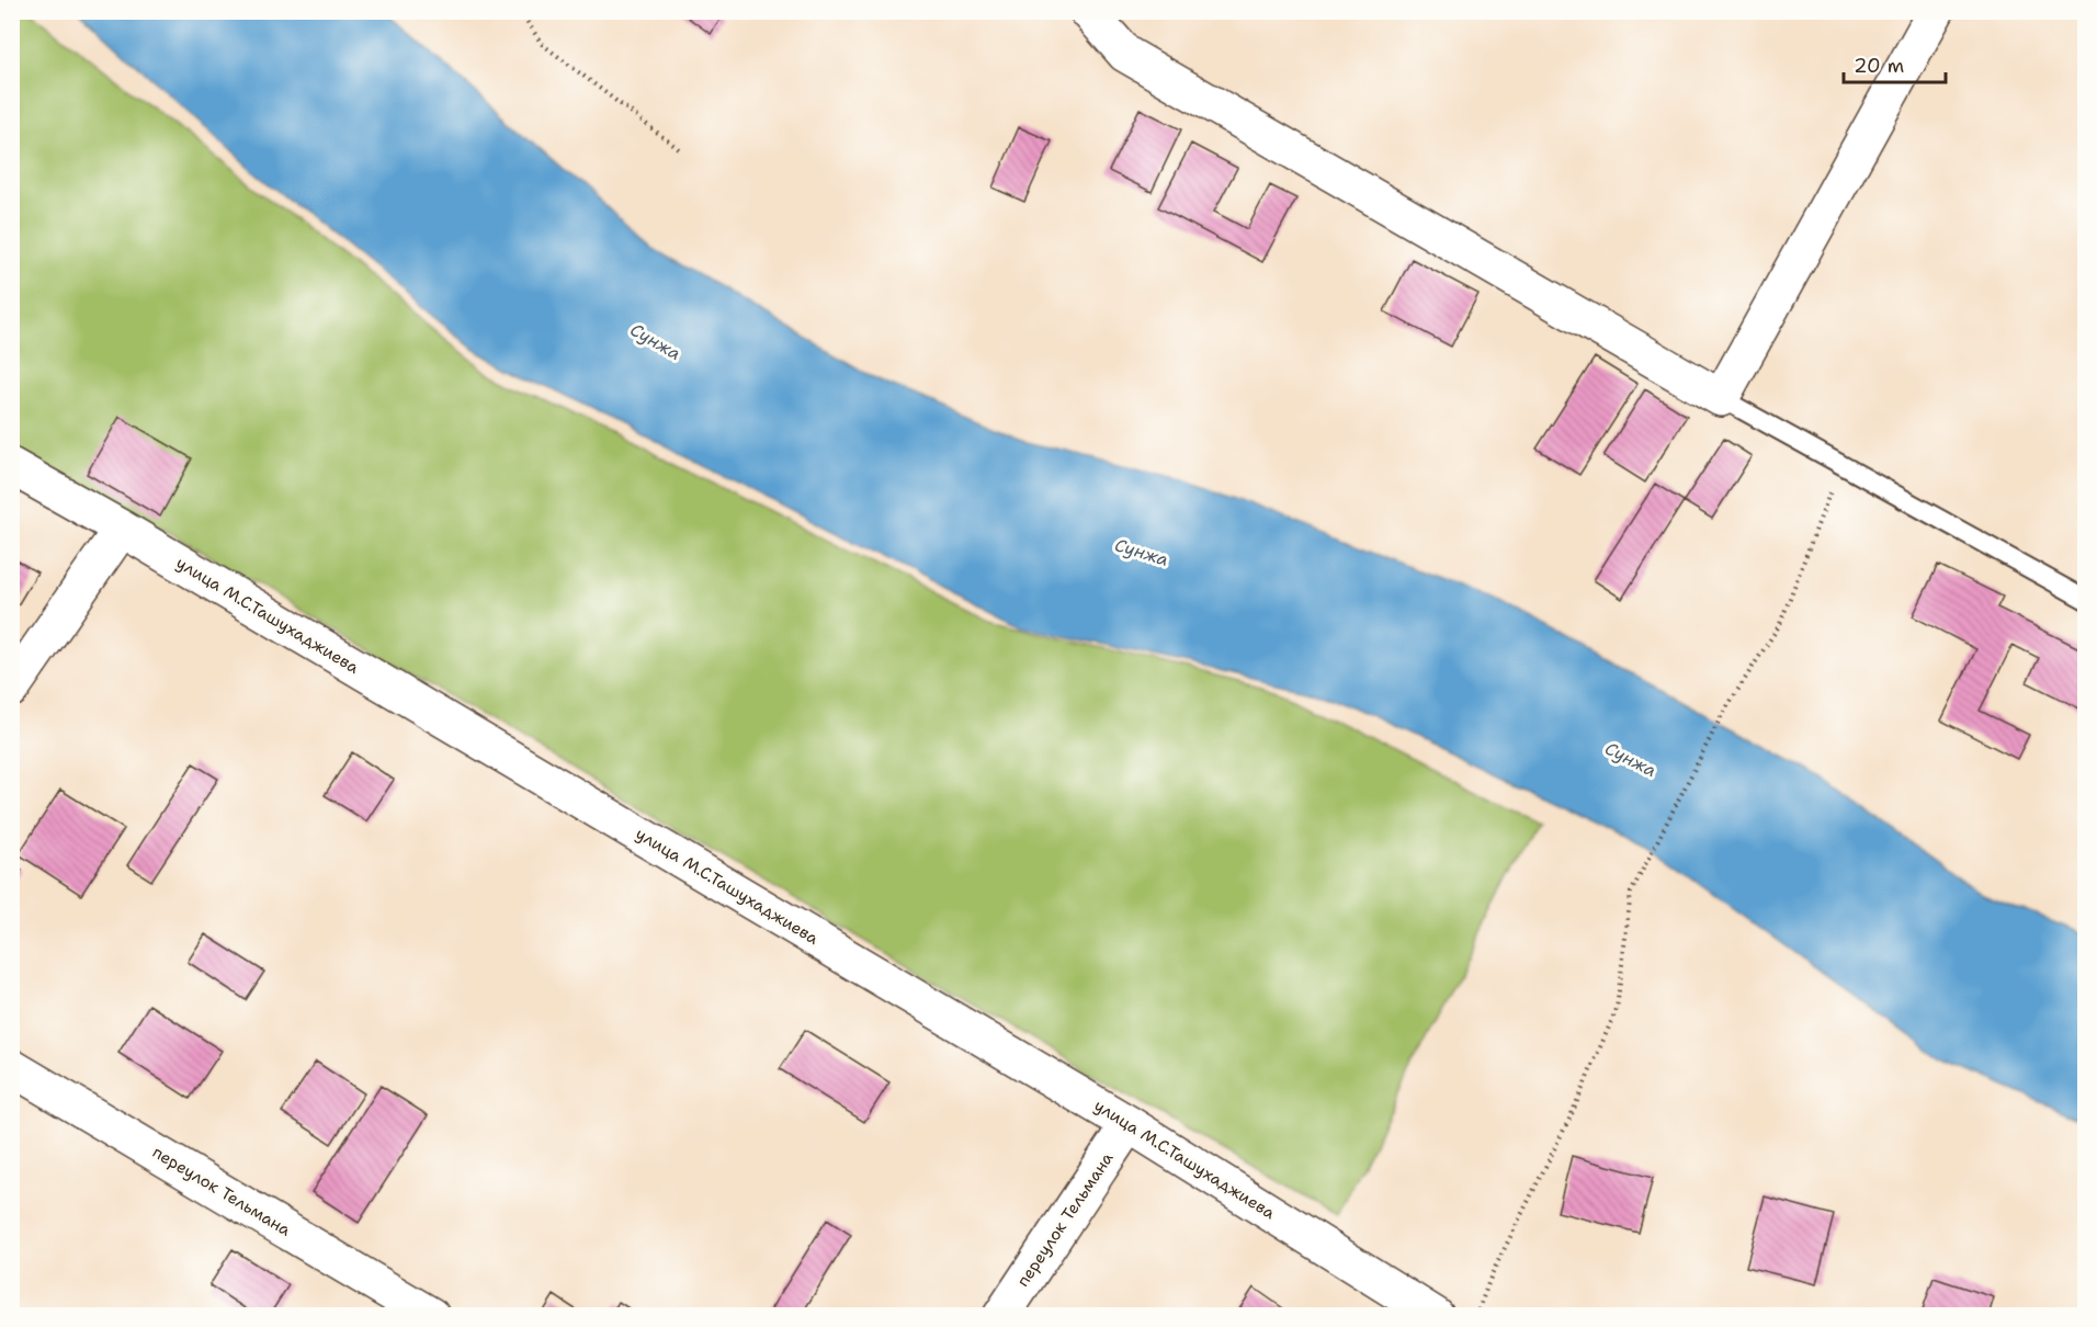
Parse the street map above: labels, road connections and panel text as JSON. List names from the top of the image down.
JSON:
{
  "streets": {
    "street": ["улица М.С.Ташухаджиева", "переулок Тельмана"]
  },
  "crossings": [
    ["улица М.С.Ташухаджиева", "переулок Тельмана"]
  ],
  "water": ["Сунжа"],
  "scale_bar": "20 m"
}
